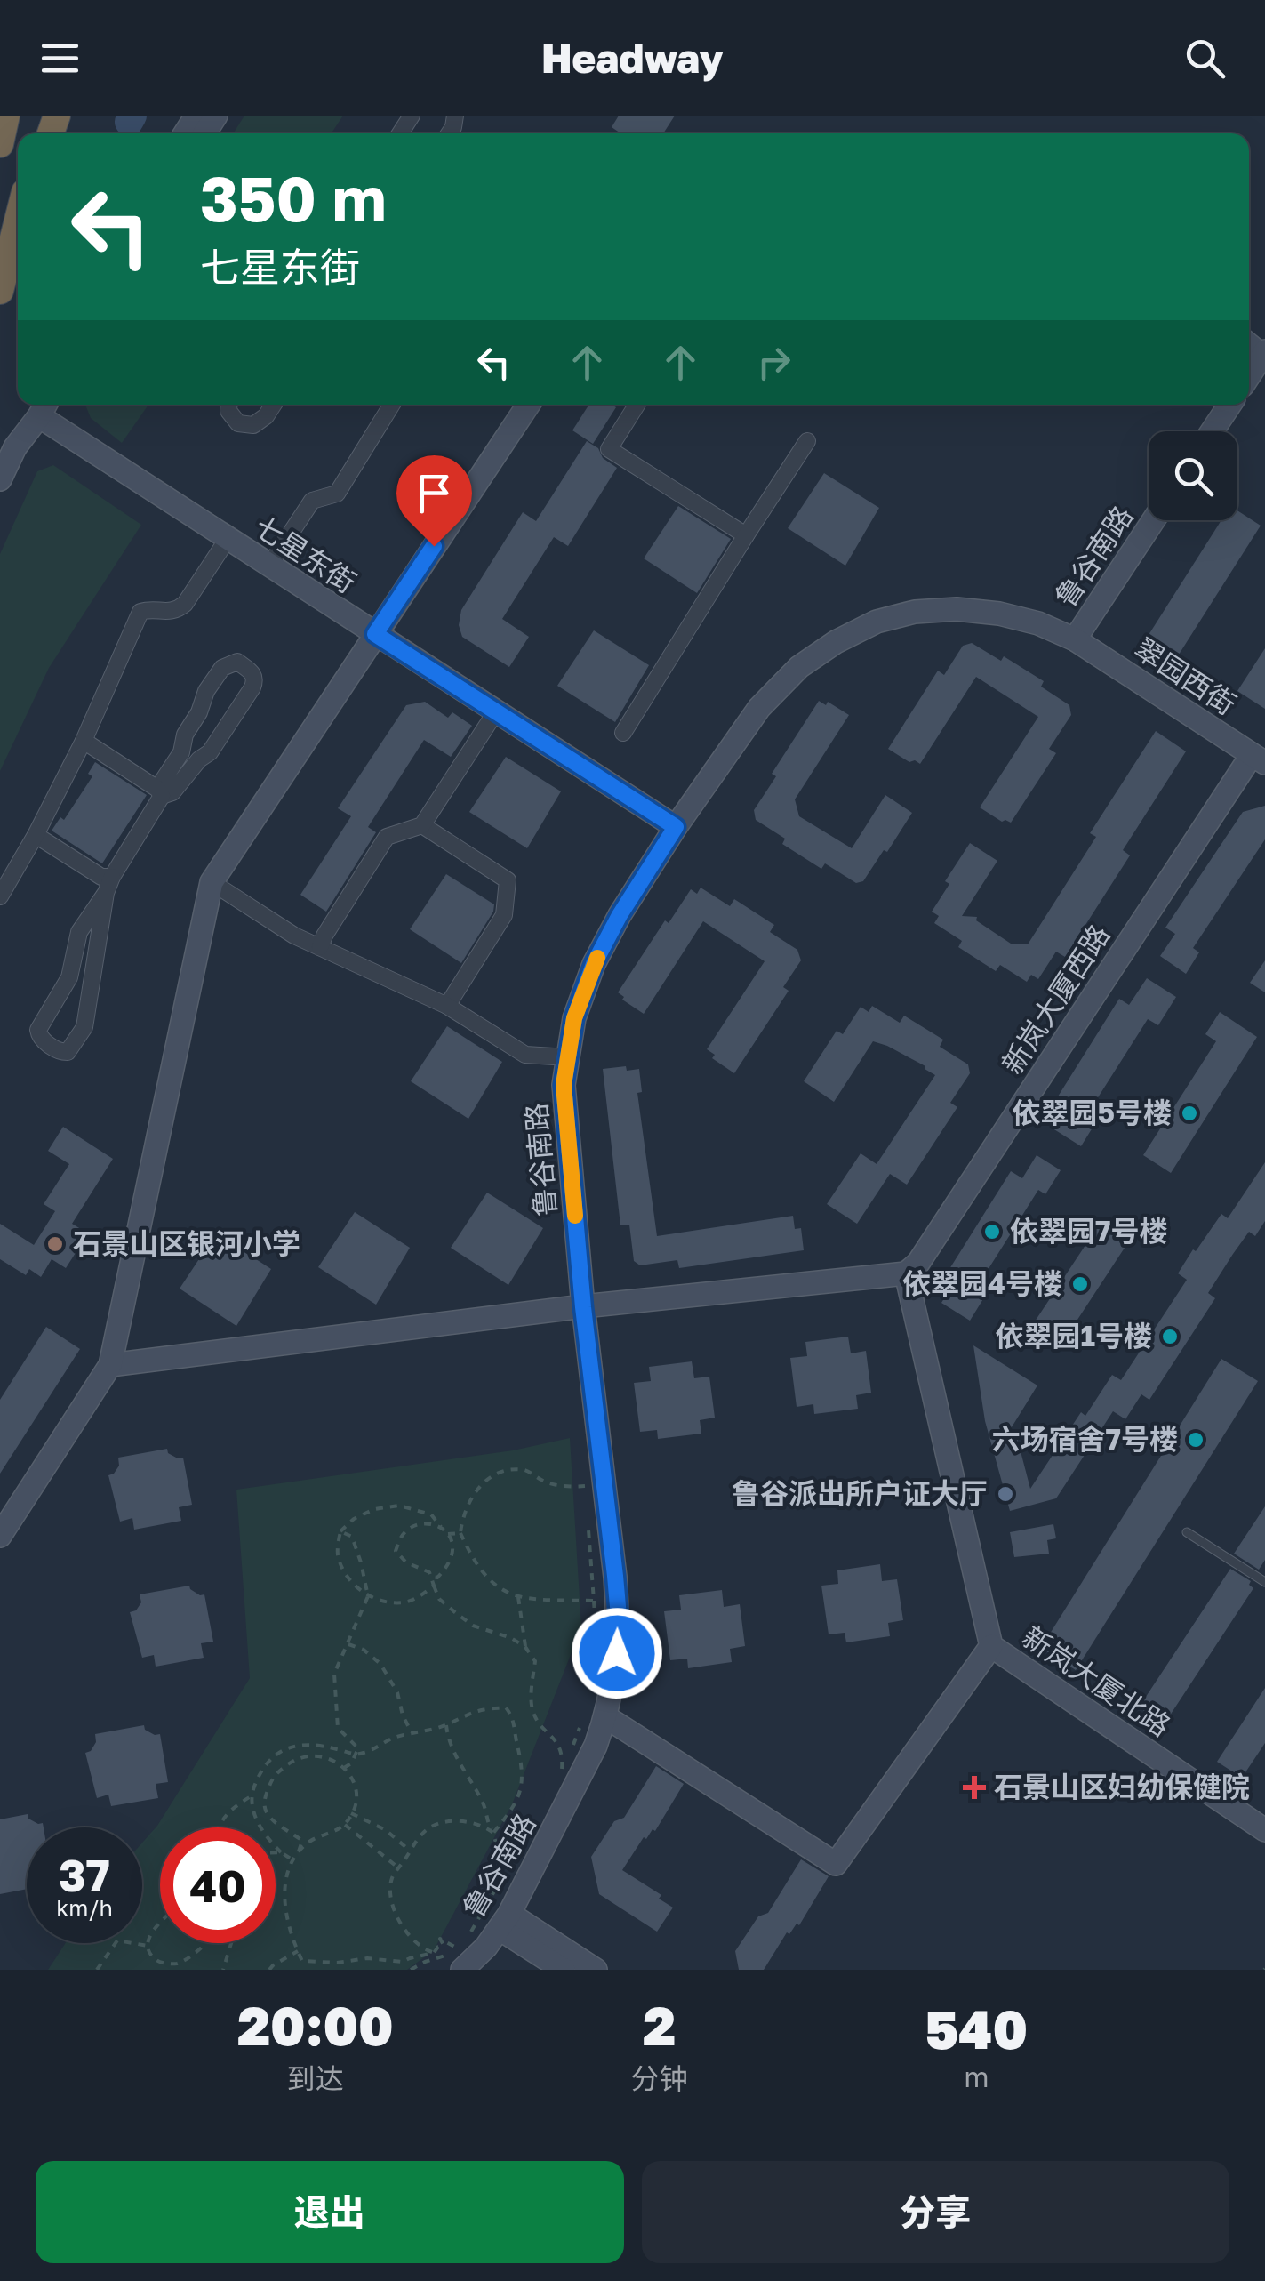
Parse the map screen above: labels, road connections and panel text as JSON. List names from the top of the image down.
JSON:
{
  "streets": {
    "street": [
      "七星东街",
      "鲁谷南路",
      "翠园西街",
      "新岚大厦西路",
      "新岚大厦北路"
    ]
  },
  "crossings": [
    ["七星东街", "鲁谷南路"],
    ["鲁谷南路", "翠园西街"],
    ["翠园西街", "新岚大厦西路"],
    ["新岚大厦西路", "新岚大厦北路"]
  ],
  "places": {
    "other": [
      "依翠园5号楼",
      "依翠园7号楼",
      "石景山区银河小学",
      "依翠园4号楼",
      "依翠园1号楼",
      "六场宿舍7号楼",
      "鲁谷派出所户证大厅"
    ],
    "health": ["石景山区妇幼保健院"]
  },
  "page": {
    "header": "Headway",
    "turn": ["350 m", "七星东街"],
    "speed": "37 km/h",
    "limit": "40",
    "eta": [
      "20:00",
      "到达",
      "2",
      "分钟",
      "540",
      "m"
    ],
    "buttons": ["退出", "分享"]
  }
}
